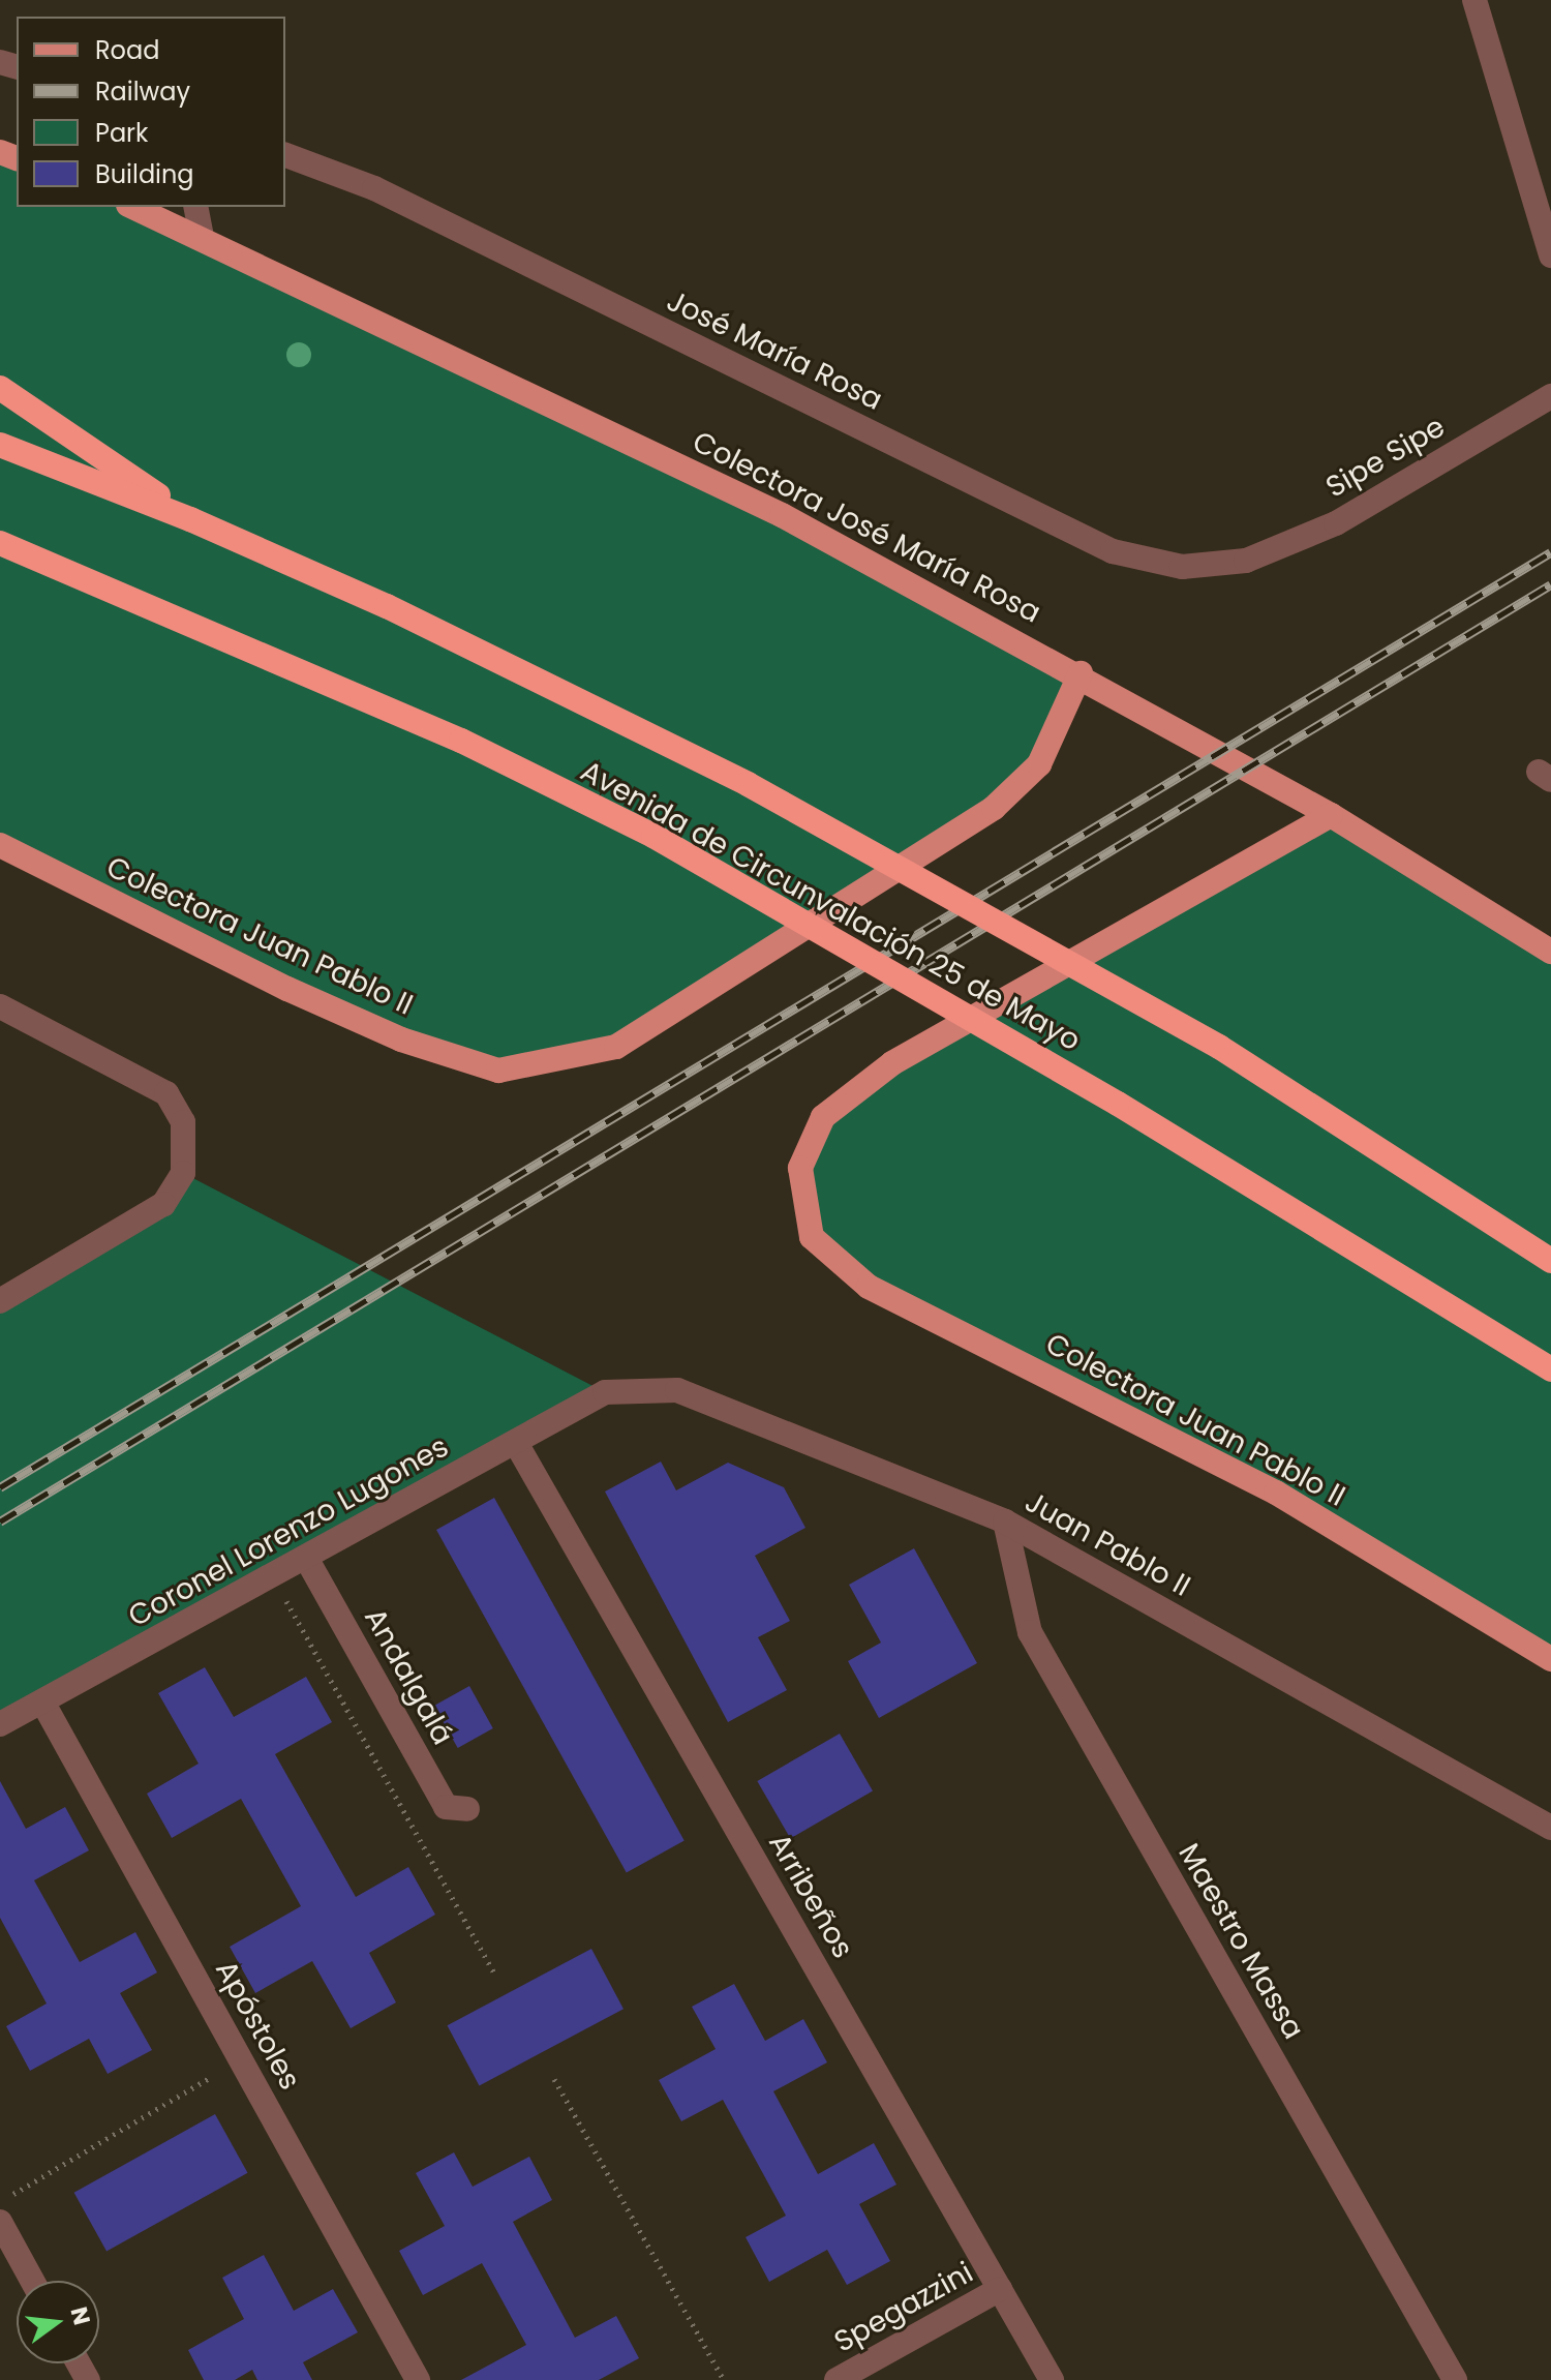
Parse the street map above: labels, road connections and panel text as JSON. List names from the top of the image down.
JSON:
{
  "streets": {
    "highway": ["Avenida de Circunvalación 25 de Mayo"],
    "main road": ["Colectora José María Rosa", "Colectora Juan Pablo II"],
    "street": [
      "José María Rosa",
      "Sipe Sipe",
      "Coronel Lorenzo Lugones",
      "Juan Pablo II",
      "Andalgalá",
      "Arribeños",
      "Maestro Massa",
      "Apóstoles",
      "Spegazzini"
    ]
  },
  "crossings": [
    ["José María Rosa", "Sipe Sipe"],
    ["Colectora José María Rosa", "Colectora Juan Pablo II"],
    ["Coronel Lorenzo Lugones", "Juan Pablo II"],
    ["Coronel Lorenzo Lugones", "Andalgalá"],
    ["Coronel Lorenzo Lugones", "Arribeños"],
    ["Coronel Lorenzo Lugones", "Apóstoles"],
    ["Juan Pablo II", "Maestro Massa"],
    ["Arribeños", "Spegazzini"]
  ],
  "legend": [
    "Road",
    "Railway",
    "Park",
    "Building"
  ],
  "north": "right"
}
